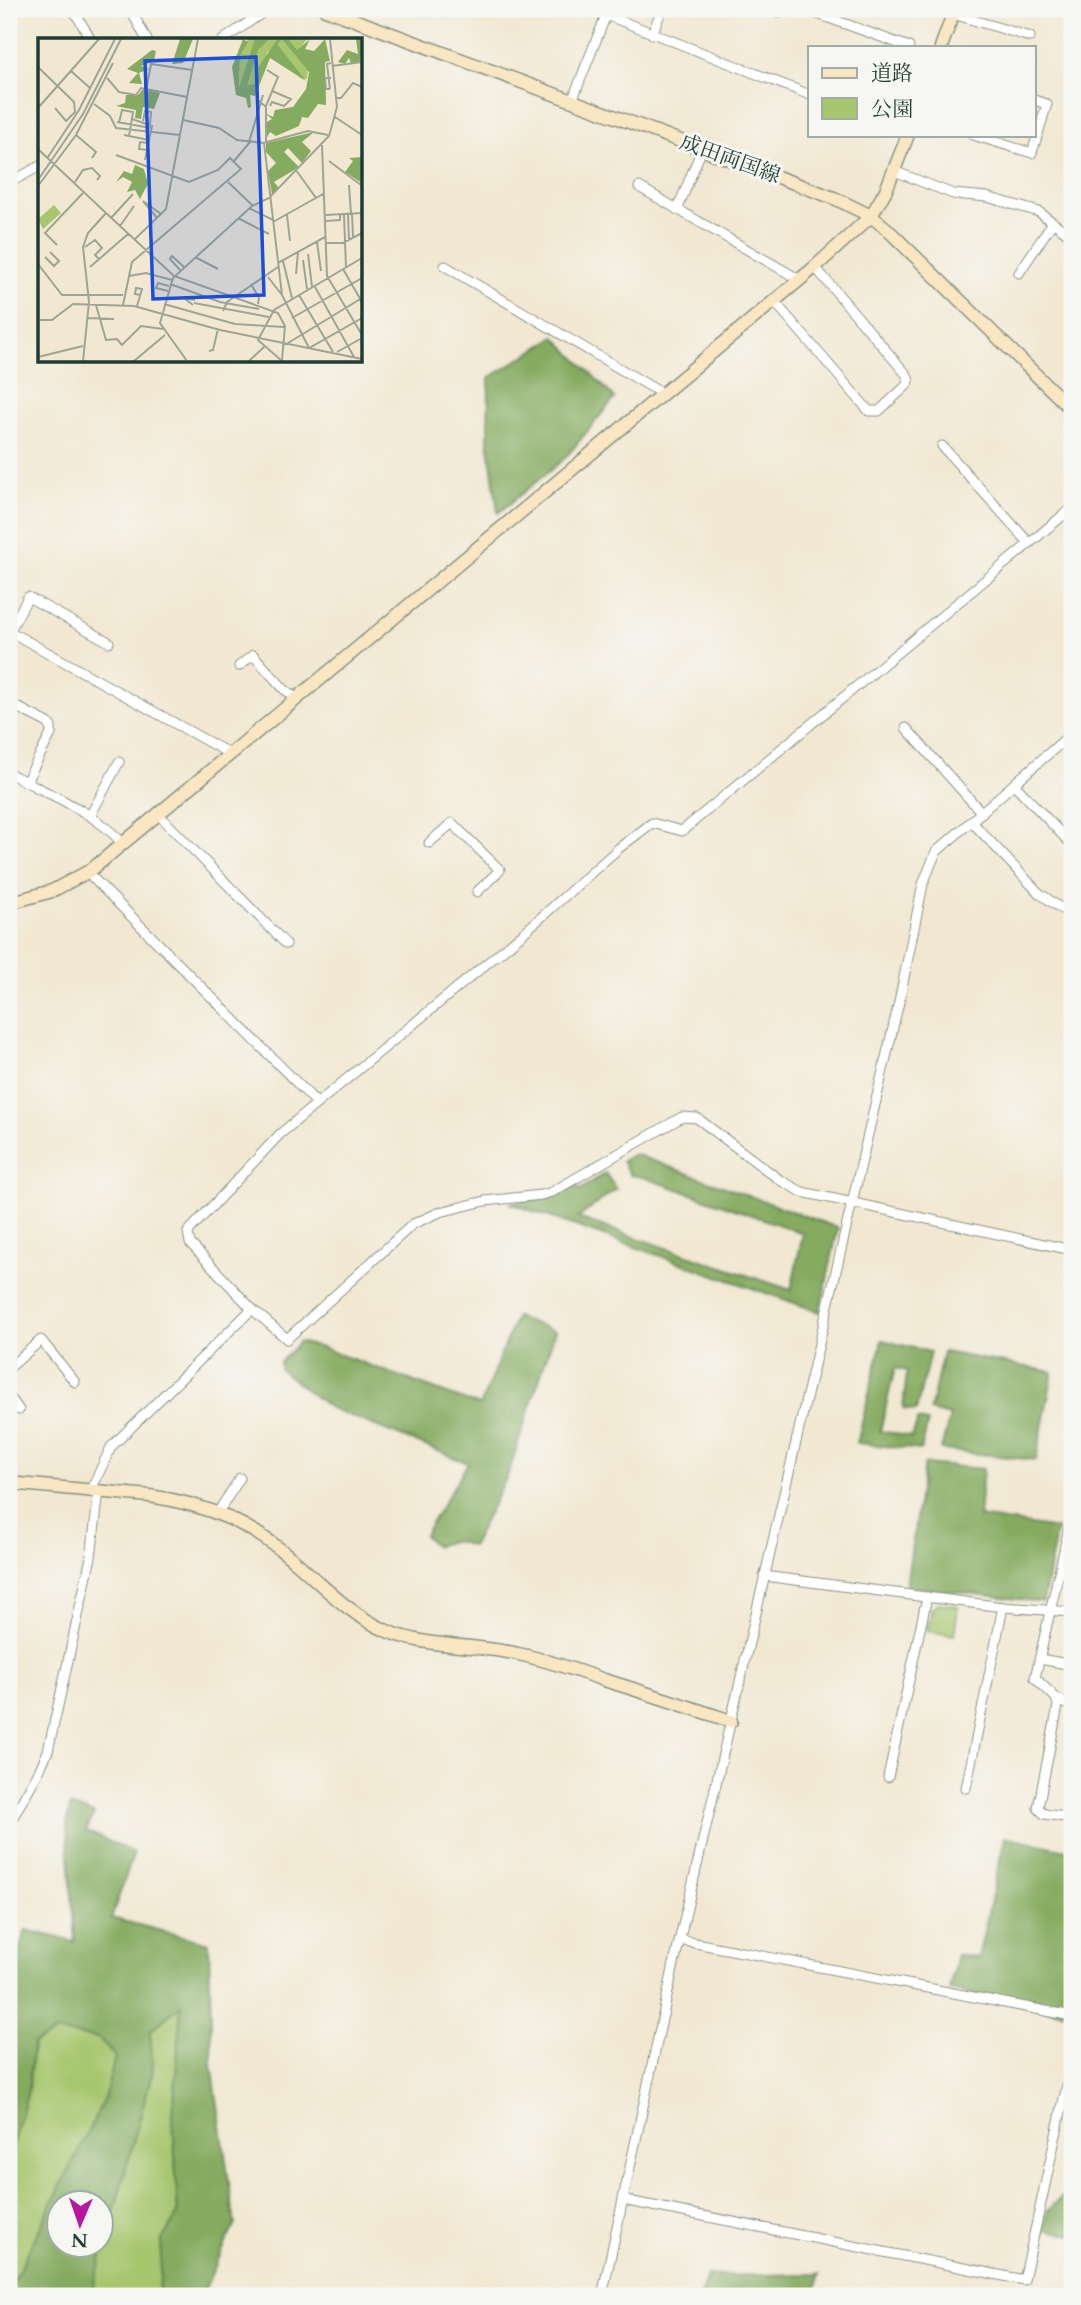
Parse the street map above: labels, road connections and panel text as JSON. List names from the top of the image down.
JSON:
{
  "streets": {
    "street": ["成田両国線"]
  },
  "legend": ["道路", "公園"],
  "north": "bottom"
}
